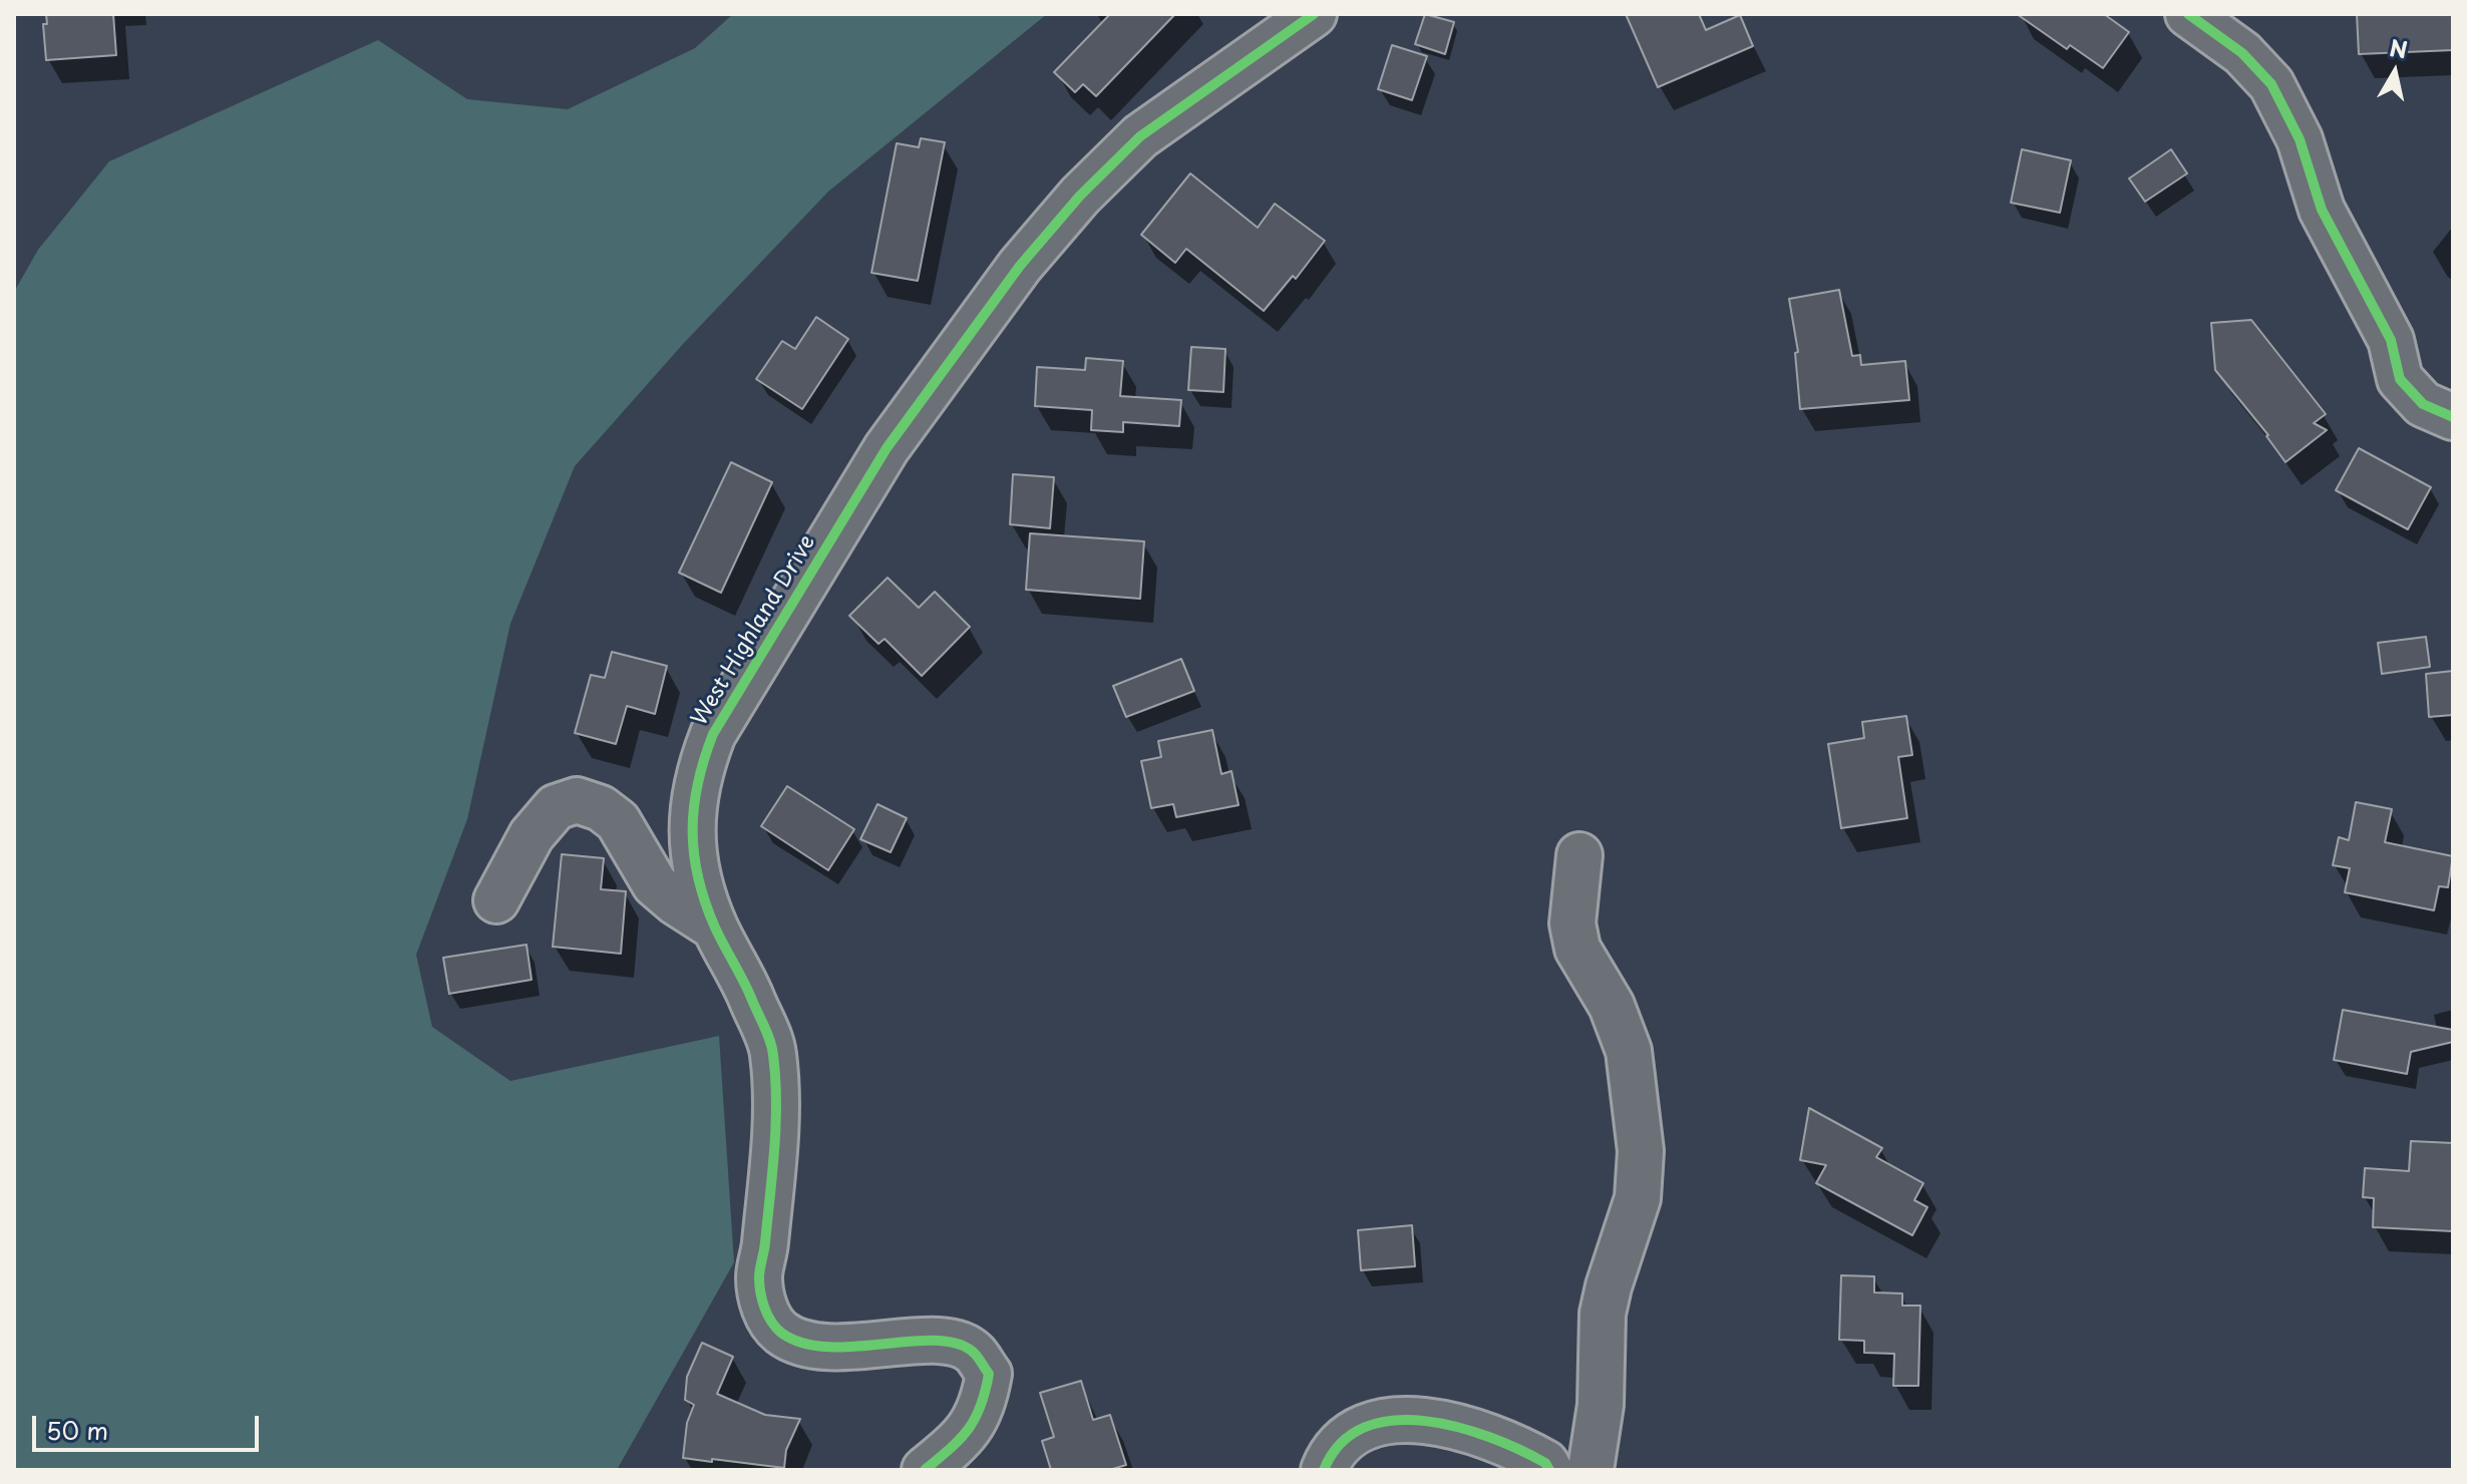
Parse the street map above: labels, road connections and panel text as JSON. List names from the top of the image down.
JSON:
{
  "streets": {
    "street": ["West Highland Drive"]
  },
  "scale_bar": "50 m",
  "north": "top"
}
